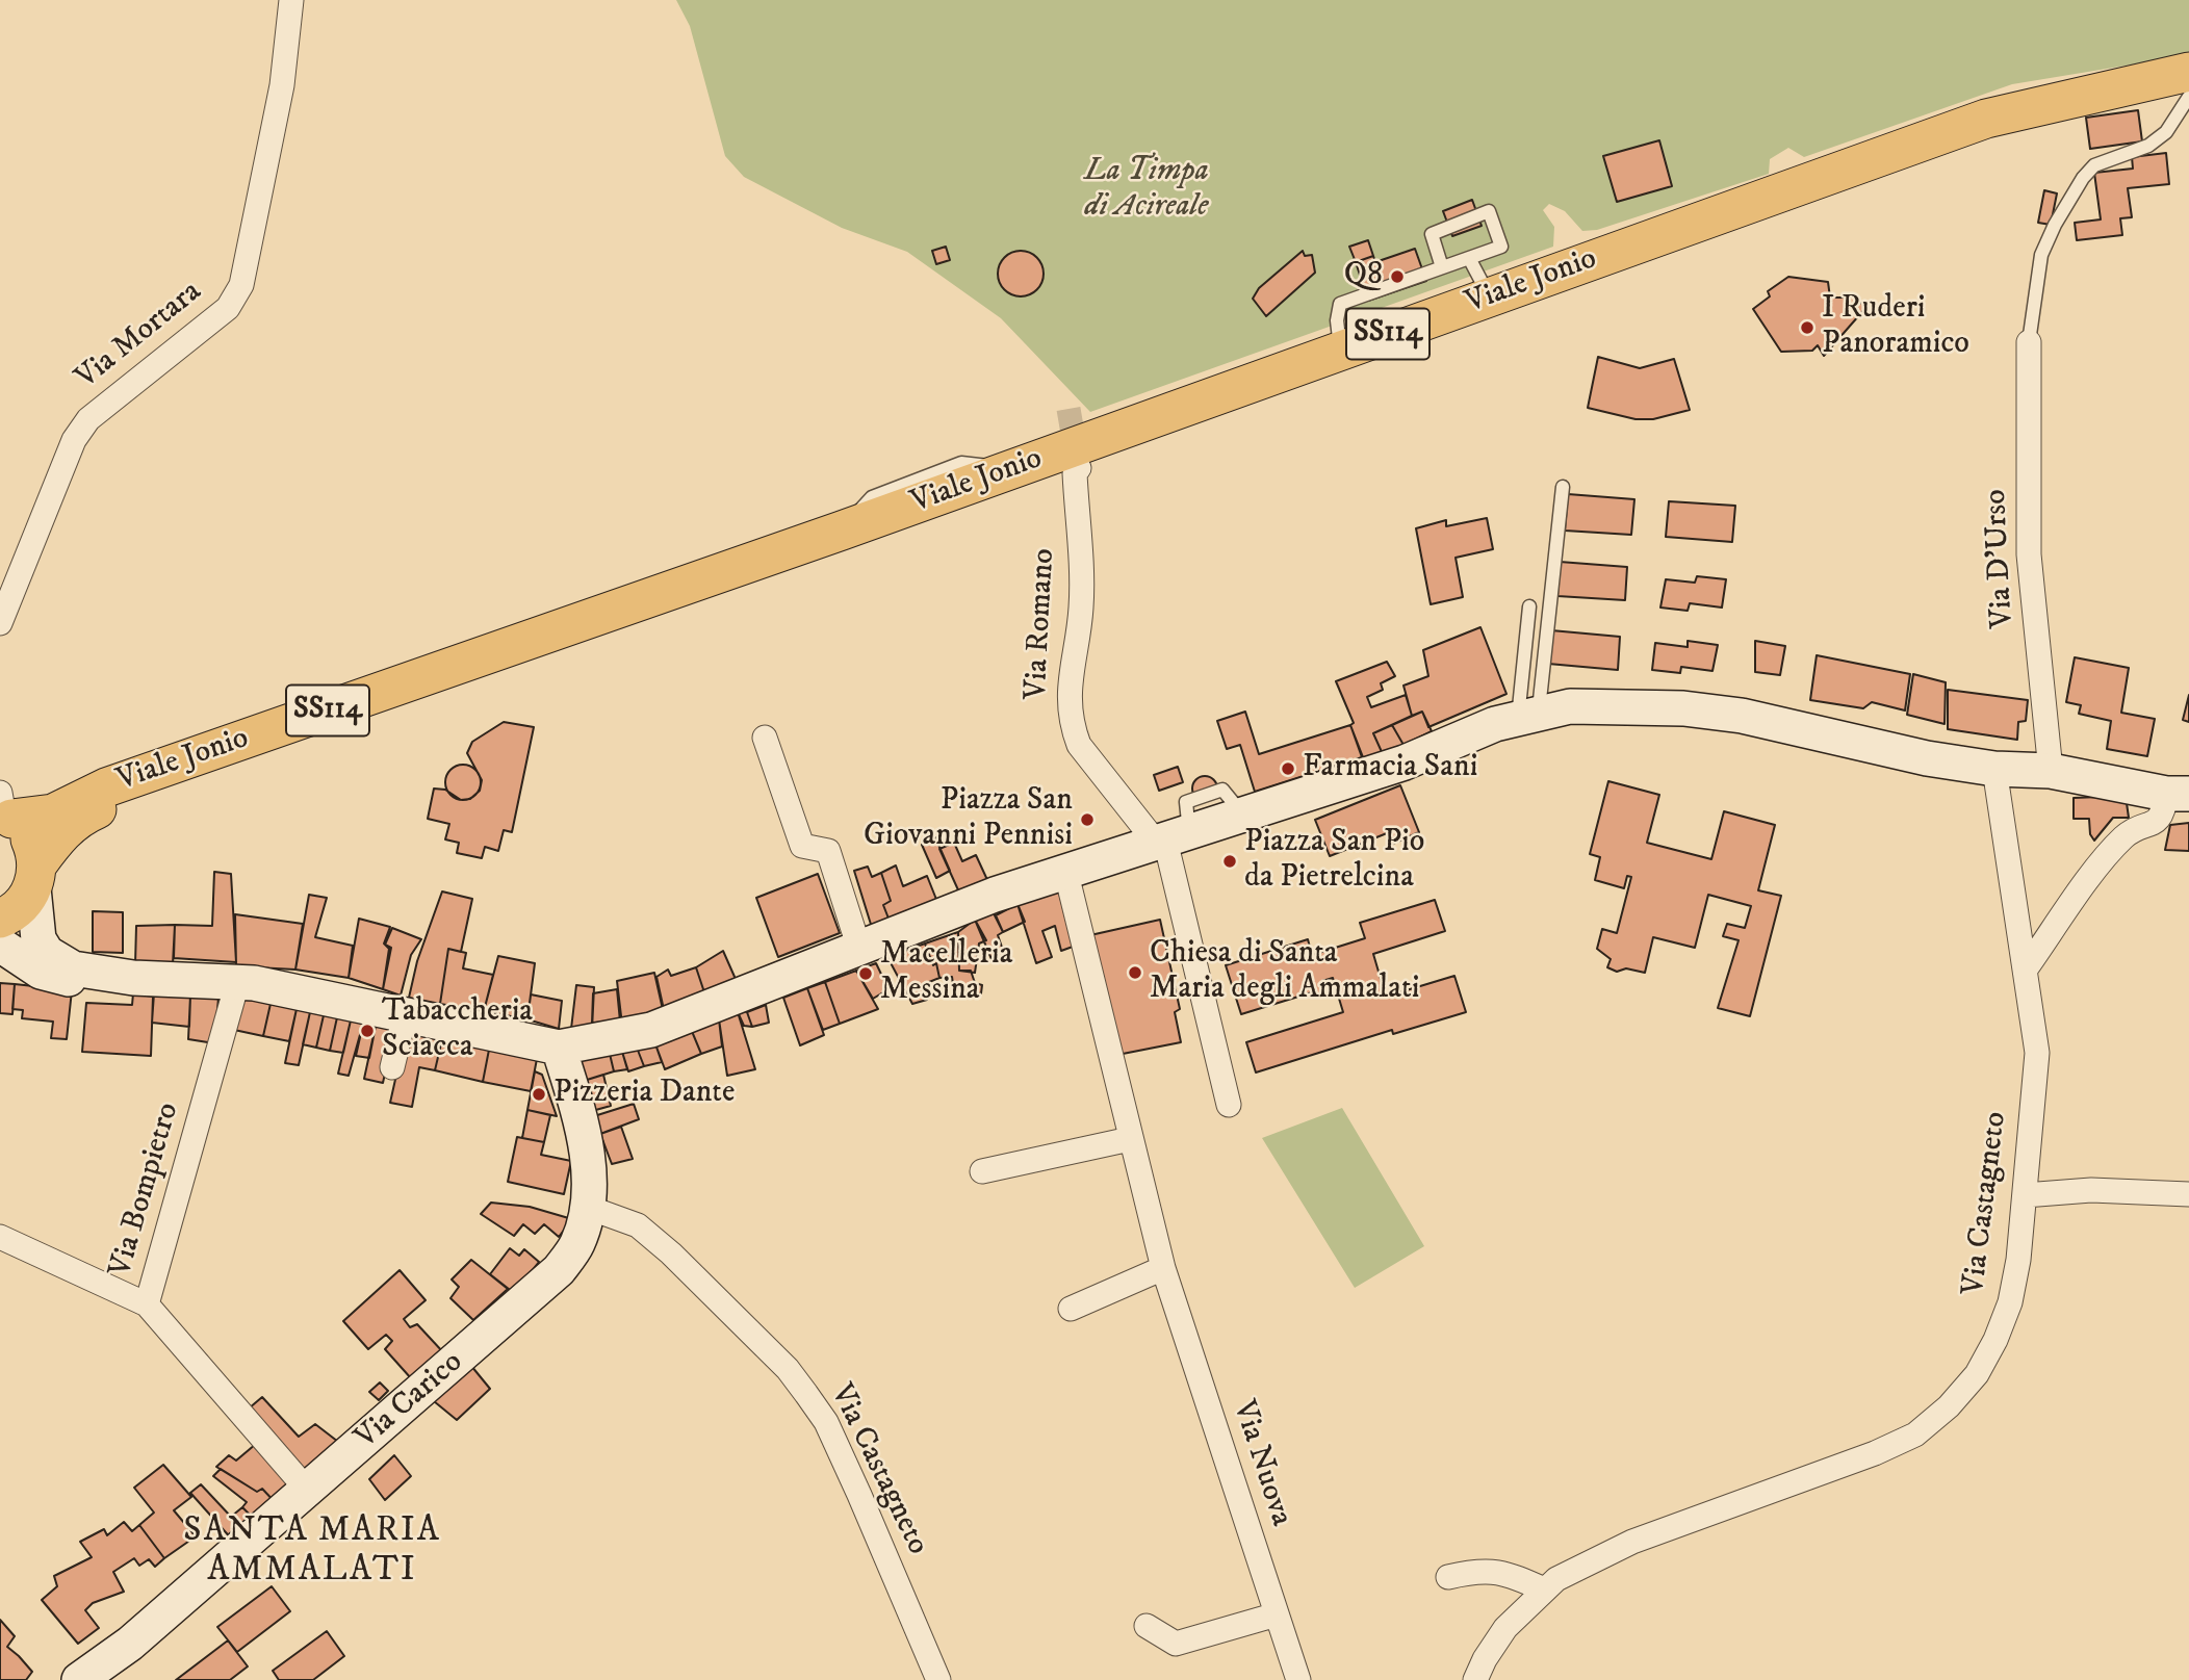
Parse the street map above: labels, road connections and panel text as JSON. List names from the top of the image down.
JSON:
{
  "streets": {
    "main road": ["Viale Jonio", "SS114"],
    "street": [
      "Via Mortara",
      "Via D'Urso",
      "Via Romano",
      "Via Bompietro",
      "Via Castagneto",
      "Via Carico",
      "Via Nuova"
    ]
  },
  "crossings": [
    ["Via Bompietro", "Via Carico"],
    ["Via Castagneto", "Via Carico"]
  ],
  "districts": ["SANTA MARIA AMMALATI"],
  "parks": ["La Timpa di Acireale"],
  "places": [
    "Q8",
    "I Ruderi Panoramico",
    "Farmacia Sani",
    "Piazza San Giovanni Pennisi",
    "Piazza San Pio da Pietrelcina",
    "Chiesa di Santa Maria degli Ammalati",
    "Macelleria Messina",
    "Tabaccheria Sciacca",
    "Pizzeria Dante"
  ]
}
